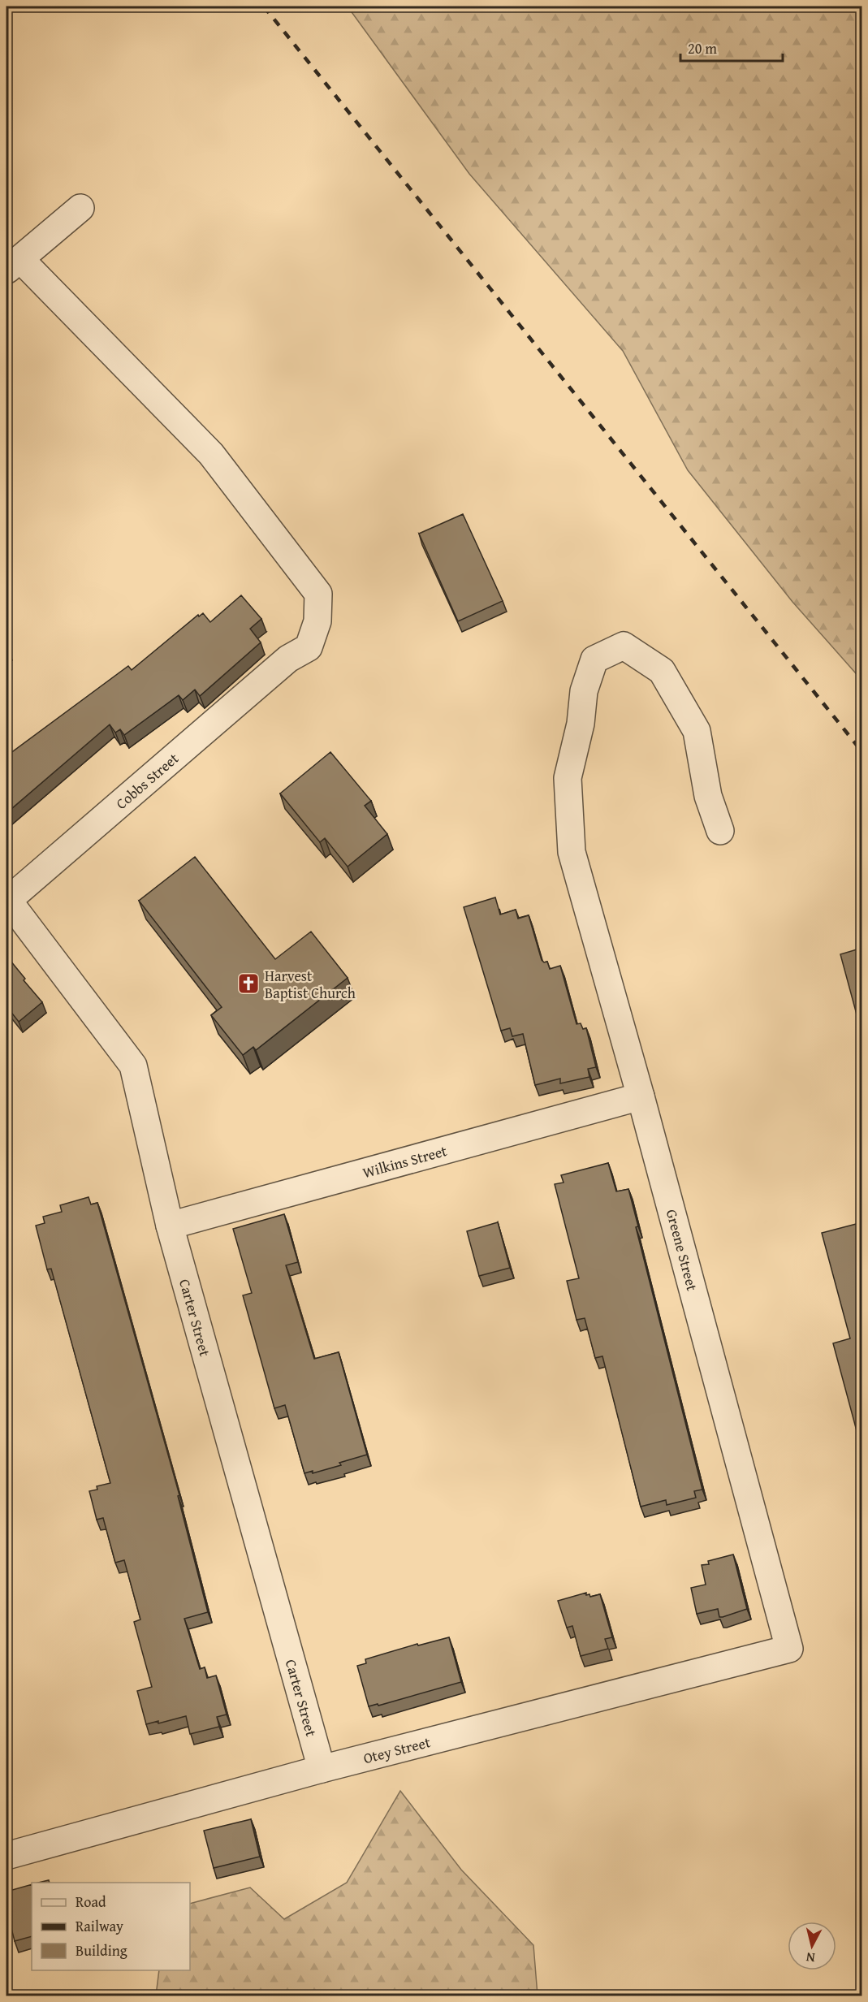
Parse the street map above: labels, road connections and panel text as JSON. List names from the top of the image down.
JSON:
{
  "streets": {
    "street": [
      "Cobbs Street",
      "Wilkins Street",
      "Greene Street",
      "Carter Street",
      "Otey Street"
    ]
  },
  "crossings": [
    ["Cobbs Street", "Carter Street"],
    ["Wilkins Street", "Greene Street"],
    ["Wilkins Street", "Carter Street"],
    ["Greene Street", "Otey Street"],
    ["Carter Street", "Otey Street"]
  ],
  "places": {
    "church": ["Harvest Baptist Church"]
  },
  "legend": ["Road", "Railway", "Building"],
  "scale_bar": "20 m",
  "north": "bottom"
}
